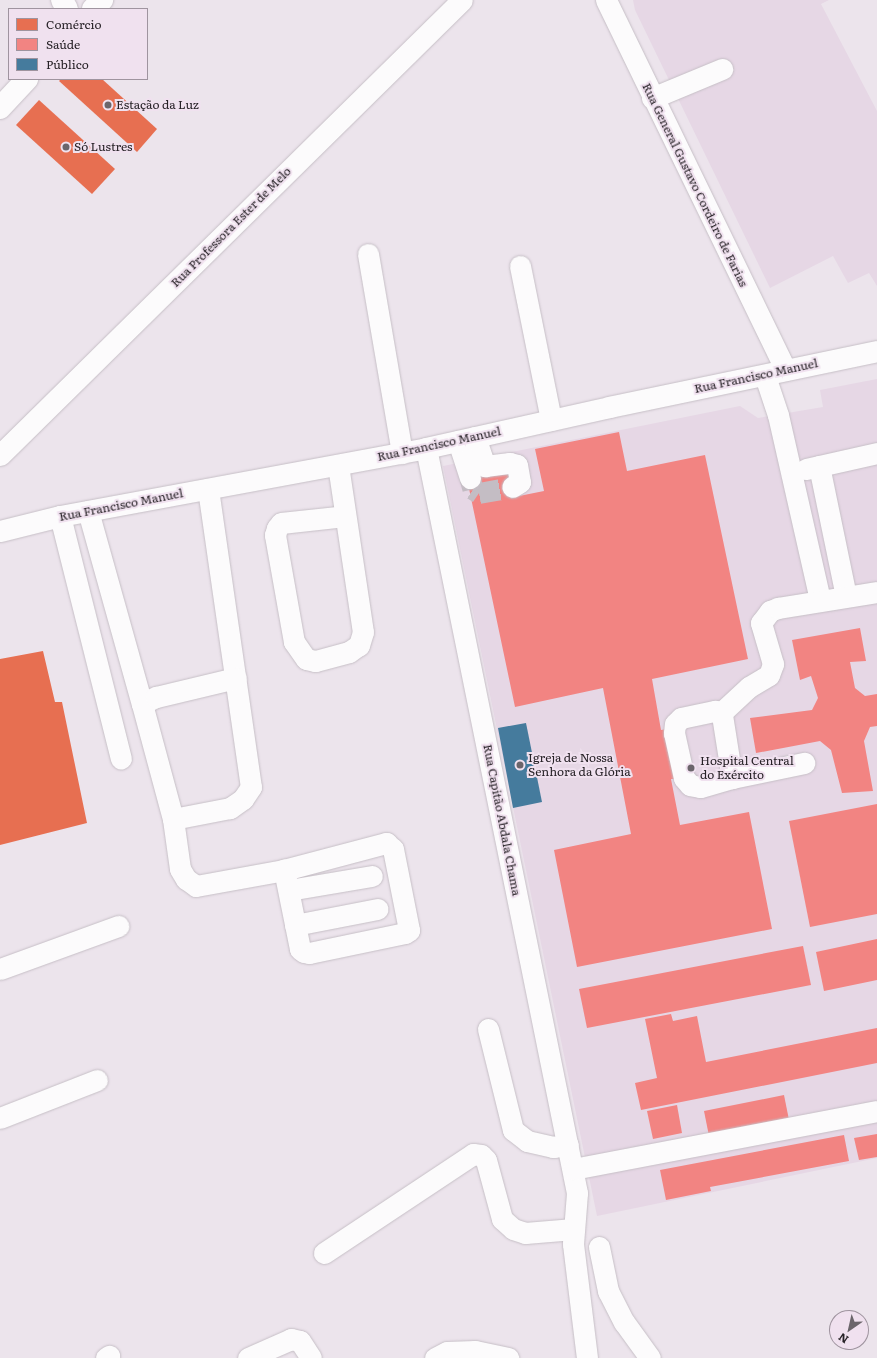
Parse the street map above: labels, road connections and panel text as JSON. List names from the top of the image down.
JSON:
{
  "streets": {
    "street": [
      "Rua General Gustavo Cordeiro de Farias",
      "Rua Professora Ester de Melo",
      "Rua Francisco Manuel",
      "Rua Capitão Abdala Chama"
    ]
  },
  "crossings": [
    ["Rua General Gustavo Cordeiro de Farias", "Rua Francisco Manuel"],
    ["Rua Francisco Manuel", "Rua Capitão Abdala Chama"]
  ],
  "places": [
    "Estação da Luz",
    "Só Lustres",
    "Igreja de Nossa Senhora da Glória",
    "Hospital Central do Exército"
  ],
  "legend": ["Comércio", "Saúde", "Público"],
  "north": "bottom left"
}
